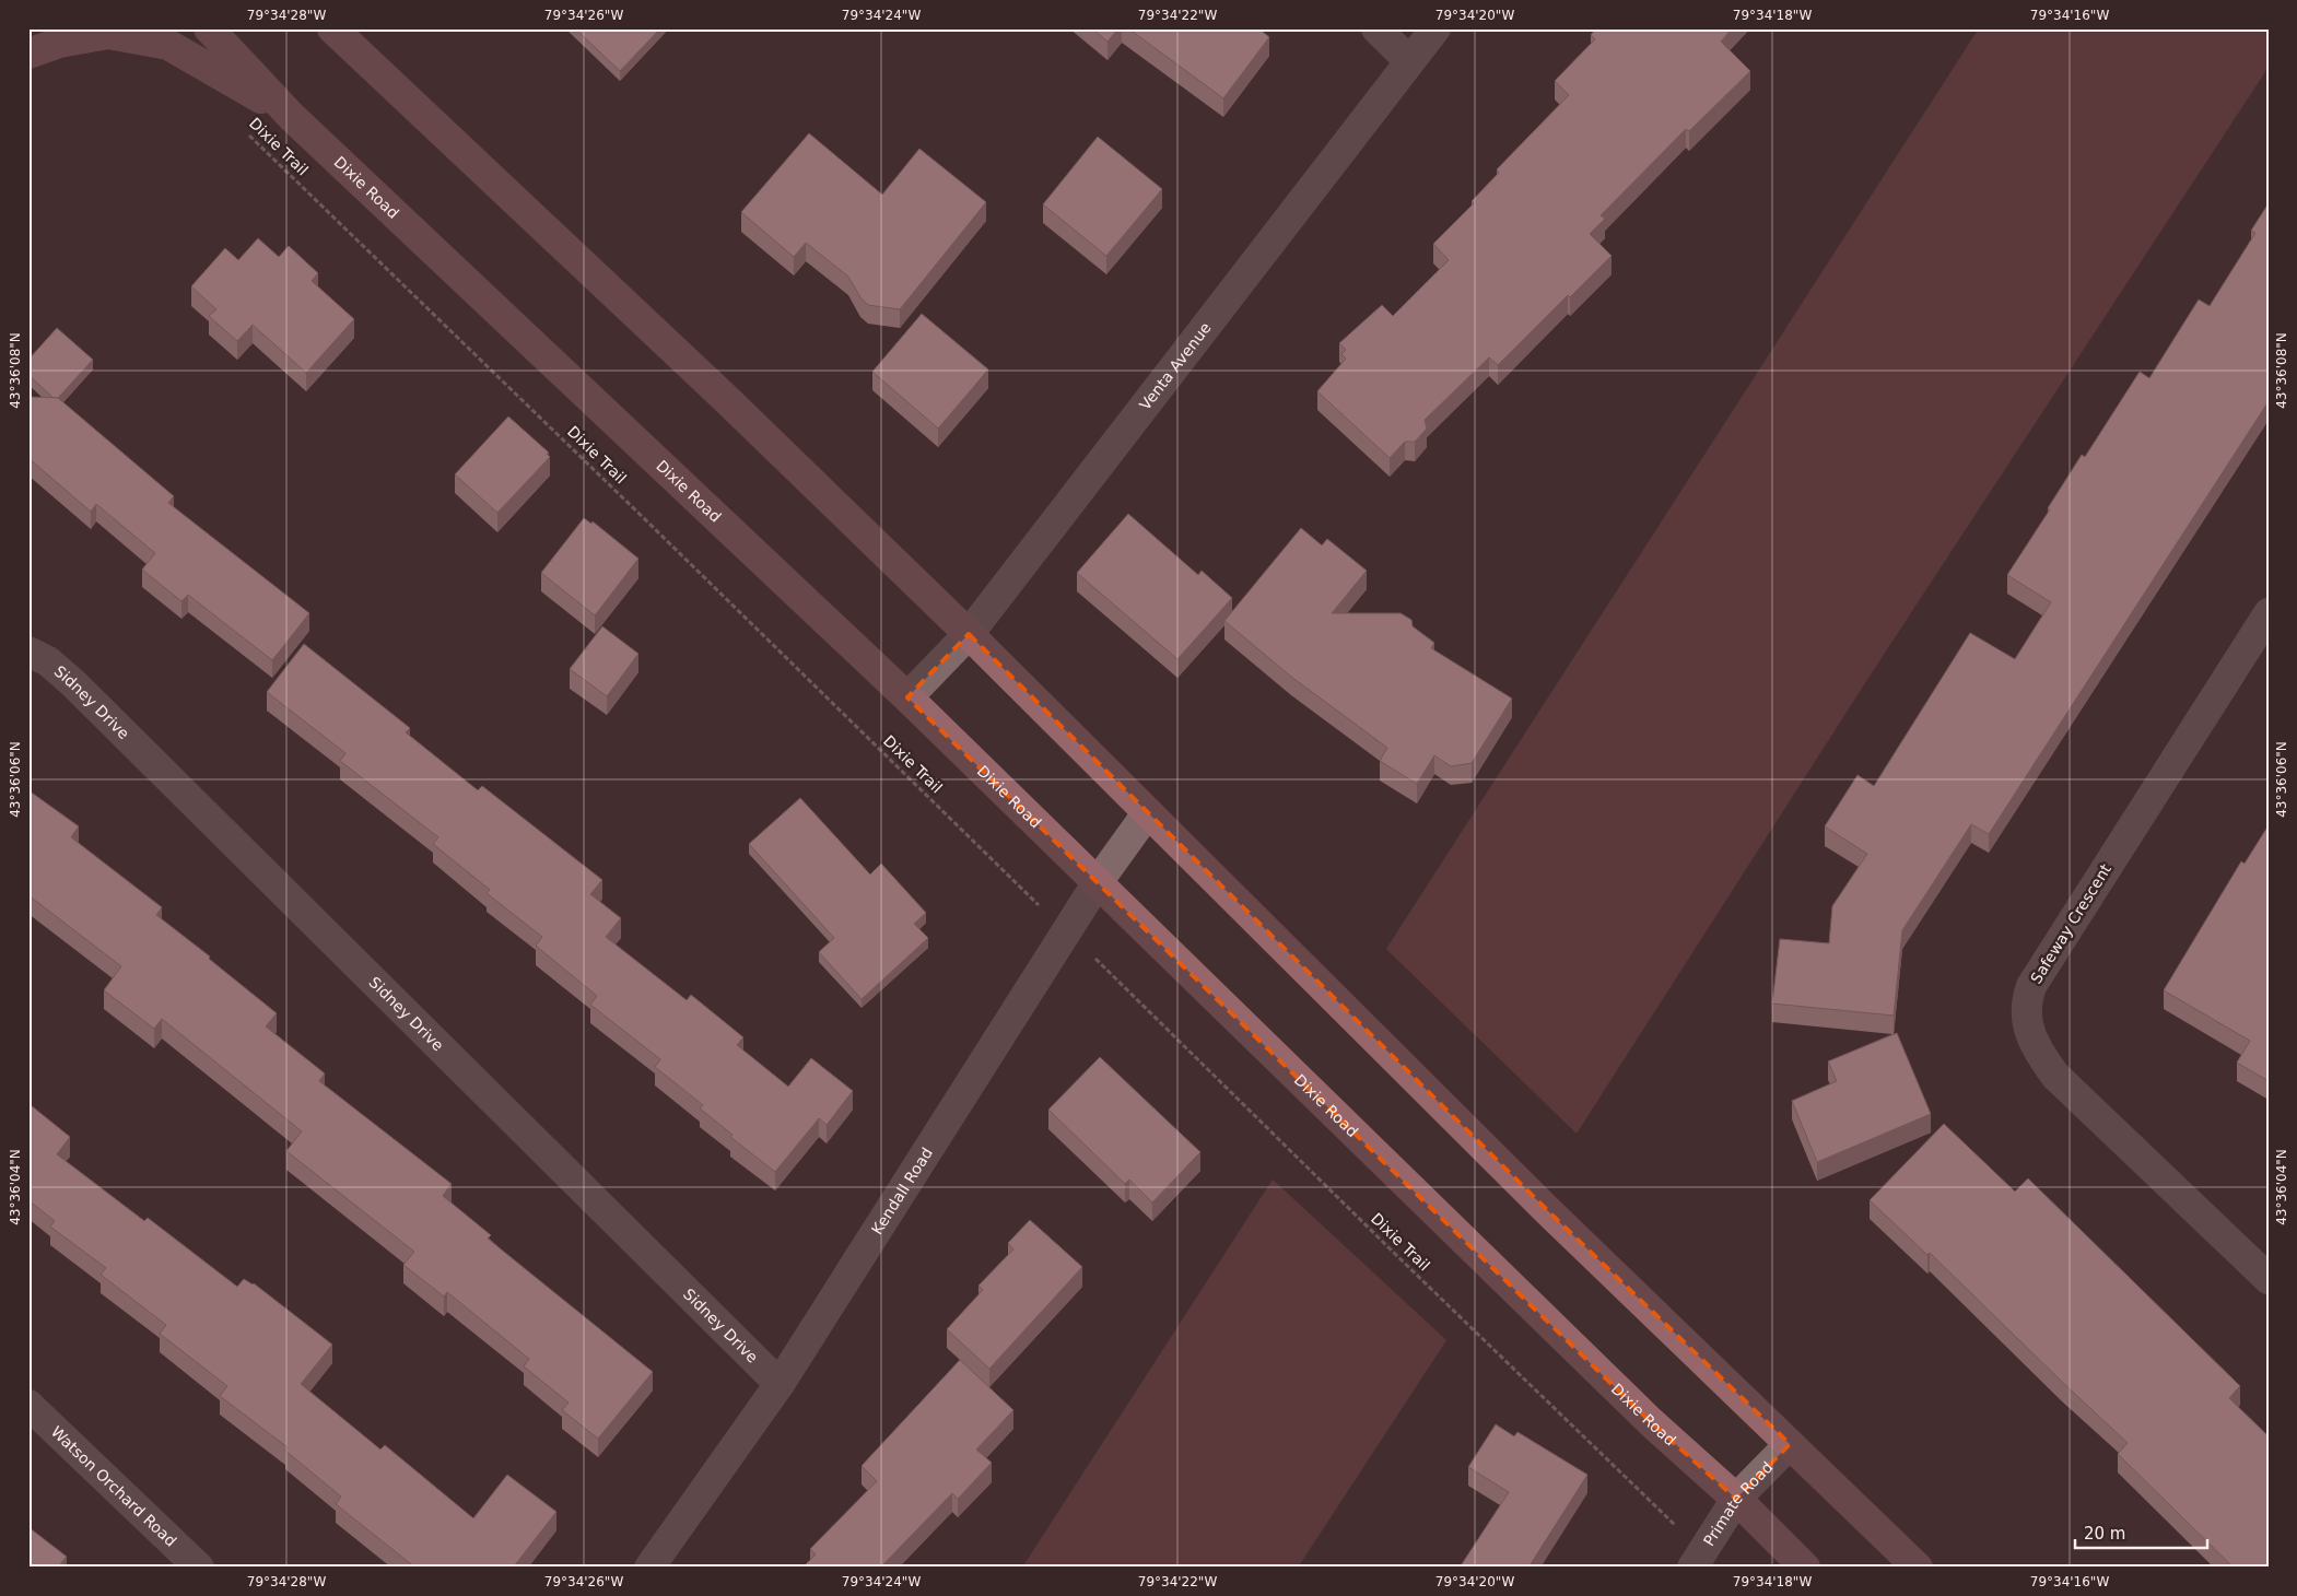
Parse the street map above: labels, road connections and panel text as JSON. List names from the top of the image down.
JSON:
{
  "streets": {
    "main road": ["Dixie Road"],
    "street": [
      "Venta Avenue",
      "Sidney Drive",
      "Safeway Crescent",
      "Kendall Road",
      "Watson Orchard Road",
      "Primate Road"
    ],
    "path": ["Dixie Trail"]
  },
  "crossings": [
    ["Dixie Road", "Venta Avenue"],
    ["Dixie Road", "Kendall Road"],
    ["Dixie Road", "Primate Road"],
    ["Sidney Drive", "Kendall Road"]
  ],
  "scale_bar": "20 m",
  "coordinates": [
    "79°34'28\"W",
    "79°34'26\"W",
    "79°34'24\"W",
    "79°34'22\"W",
    "79°34'20\"W",
    "79°34'18\"W",
    "79°34'16\"W",
    "43°36'08\"N",
    "43°36'06\"N",
    "43°36'04\"N"
  ]
}
